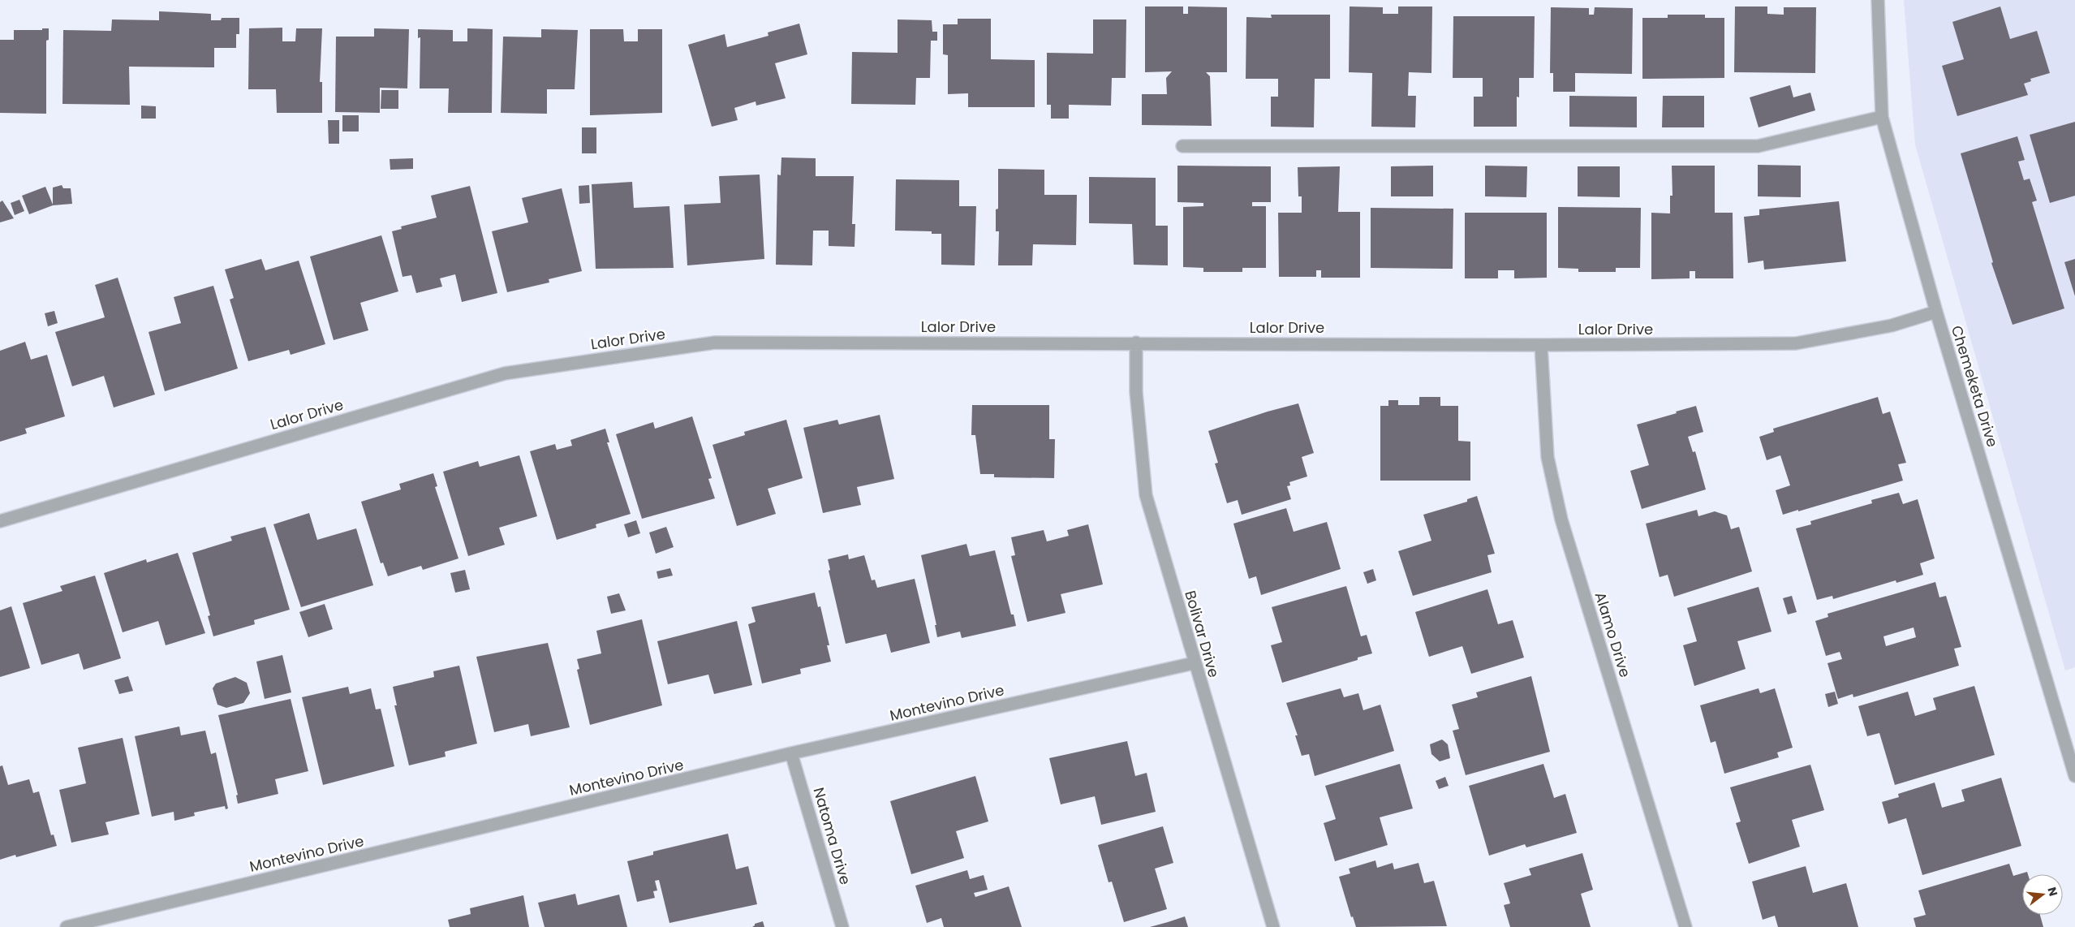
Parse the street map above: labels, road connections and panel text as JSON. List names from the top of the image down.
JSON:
{
  "streets": {
    "street": [
      "Lalor Drive",
      "Chemeketa Drive",
      "Bolivar Drive",
      "Alamo Drive",
      "Montevino Drive",
      "Natoma Drive"
    ]
  },
  "crossings": [
    ["Lalor Drive", "Chemeketa Drive"],
    ["Lalor Drive", "Bolivar Drive"],
    ["Lalor Drive", "Alamo Drive"],
    ["Bolivar Drive", "Montevino Drive"],
    ["Montevino Drive", "Natoma Drive"]
  ],
  "north": "right"
}
